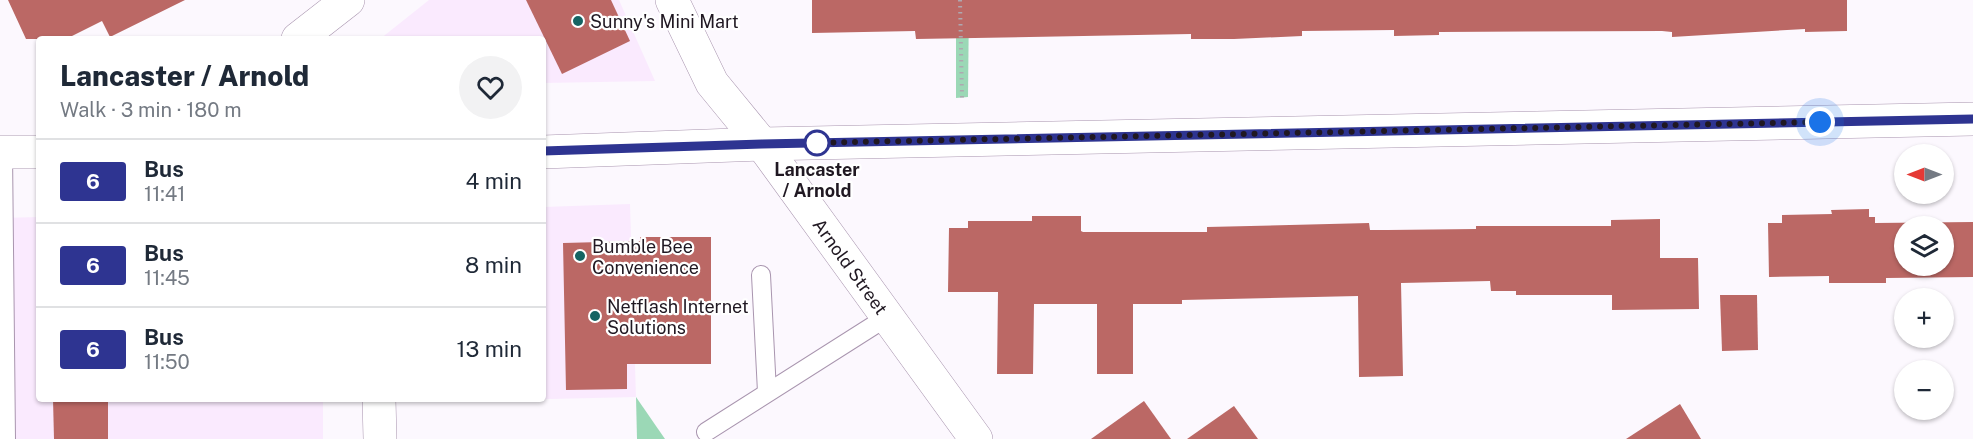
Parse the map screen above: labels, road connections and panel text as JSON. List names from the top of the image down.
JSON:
{
  "streets": {
    "main road": ["Arnold Street"]
  },
  "places": [
    "Sunny's Mini Mart",
    "Lancaster / Arnold",
    "Bumble Bee Convenience",
    "Netflash Internet Solutions"
  ],
  "lines": ["bus line 6"],
  "north": "left",
  "page": {
    "heading": ["Lancaster / Arnold", "Walk · 3 min · 180 m"],
    "list": [
      {
        "mark": "6",
        "name": "Bus",
        "note": "11:41",
        "value": "4 min"
      },
      {
        "mark": "6",
        "name": "Bus",
        "note": "11:45",
        "value": "8 min"
      },
      {
        "mark": "6",
        "name": "Bus",
        "note": "11:50",
        "value": "13 min"
      }
    ],
    "map_buttons": ["+", "−"]
  }
}
